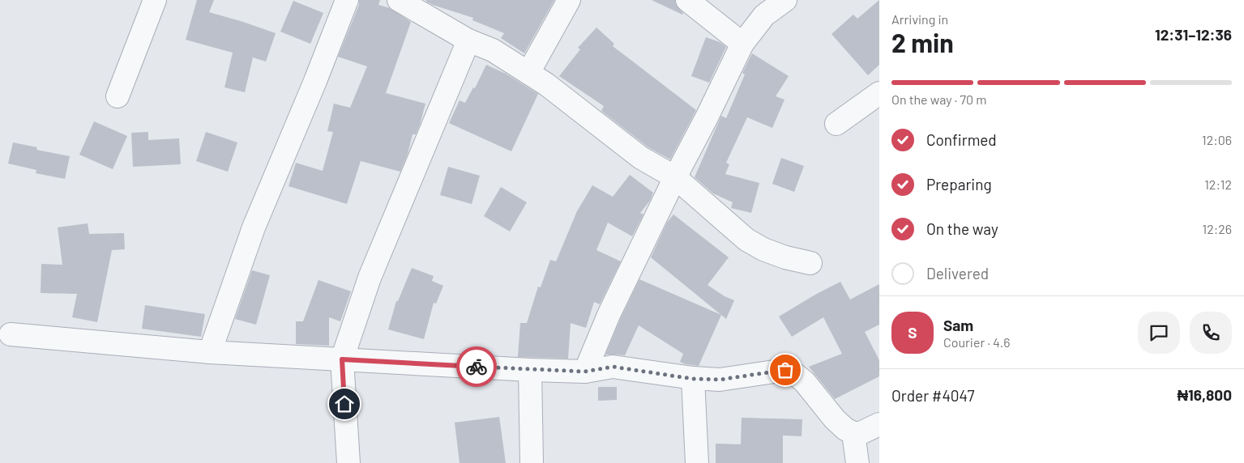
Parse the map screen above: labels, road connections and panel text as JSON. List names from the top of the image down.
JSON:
{
  "page": {
    "heading": ["2 min", "Arriving in", "12:31–12:36"],
    "panel": [
      "Sam",
      "Courier · 4.6",
      "Order #4047",
      "₦16,800"
    ],
    "bar": "On the way · 70 m",
    "list": [
      ["Confirmed", "12:06"],
      ["Preparing", "12:12"],
      ["On the way", "12:26"],
      "Delivered"
    ],
    "round": "S"
  }
}
